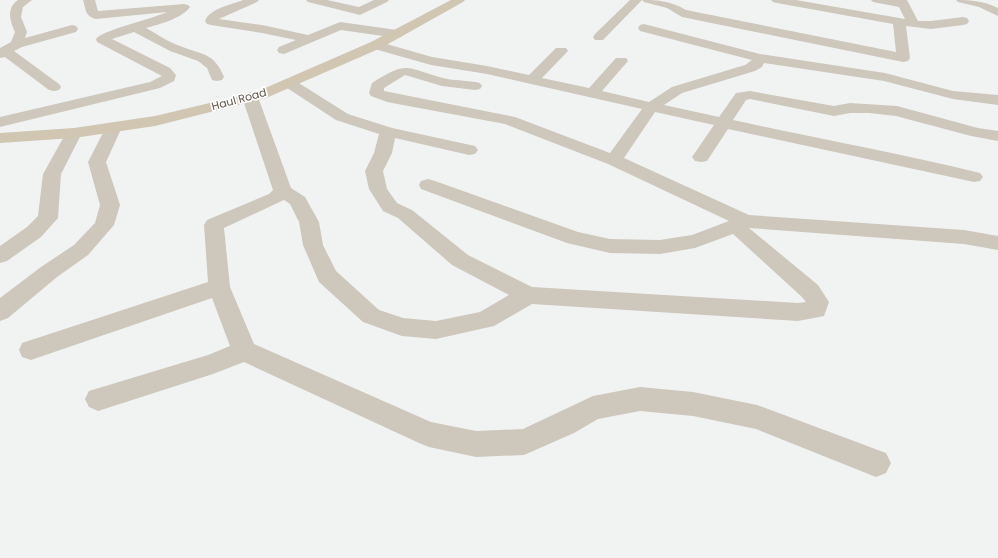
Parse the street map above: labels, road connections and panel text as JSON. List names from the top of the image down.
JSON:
{
  "streets": {
    "main road": ["Haul Road"]
  }
}
